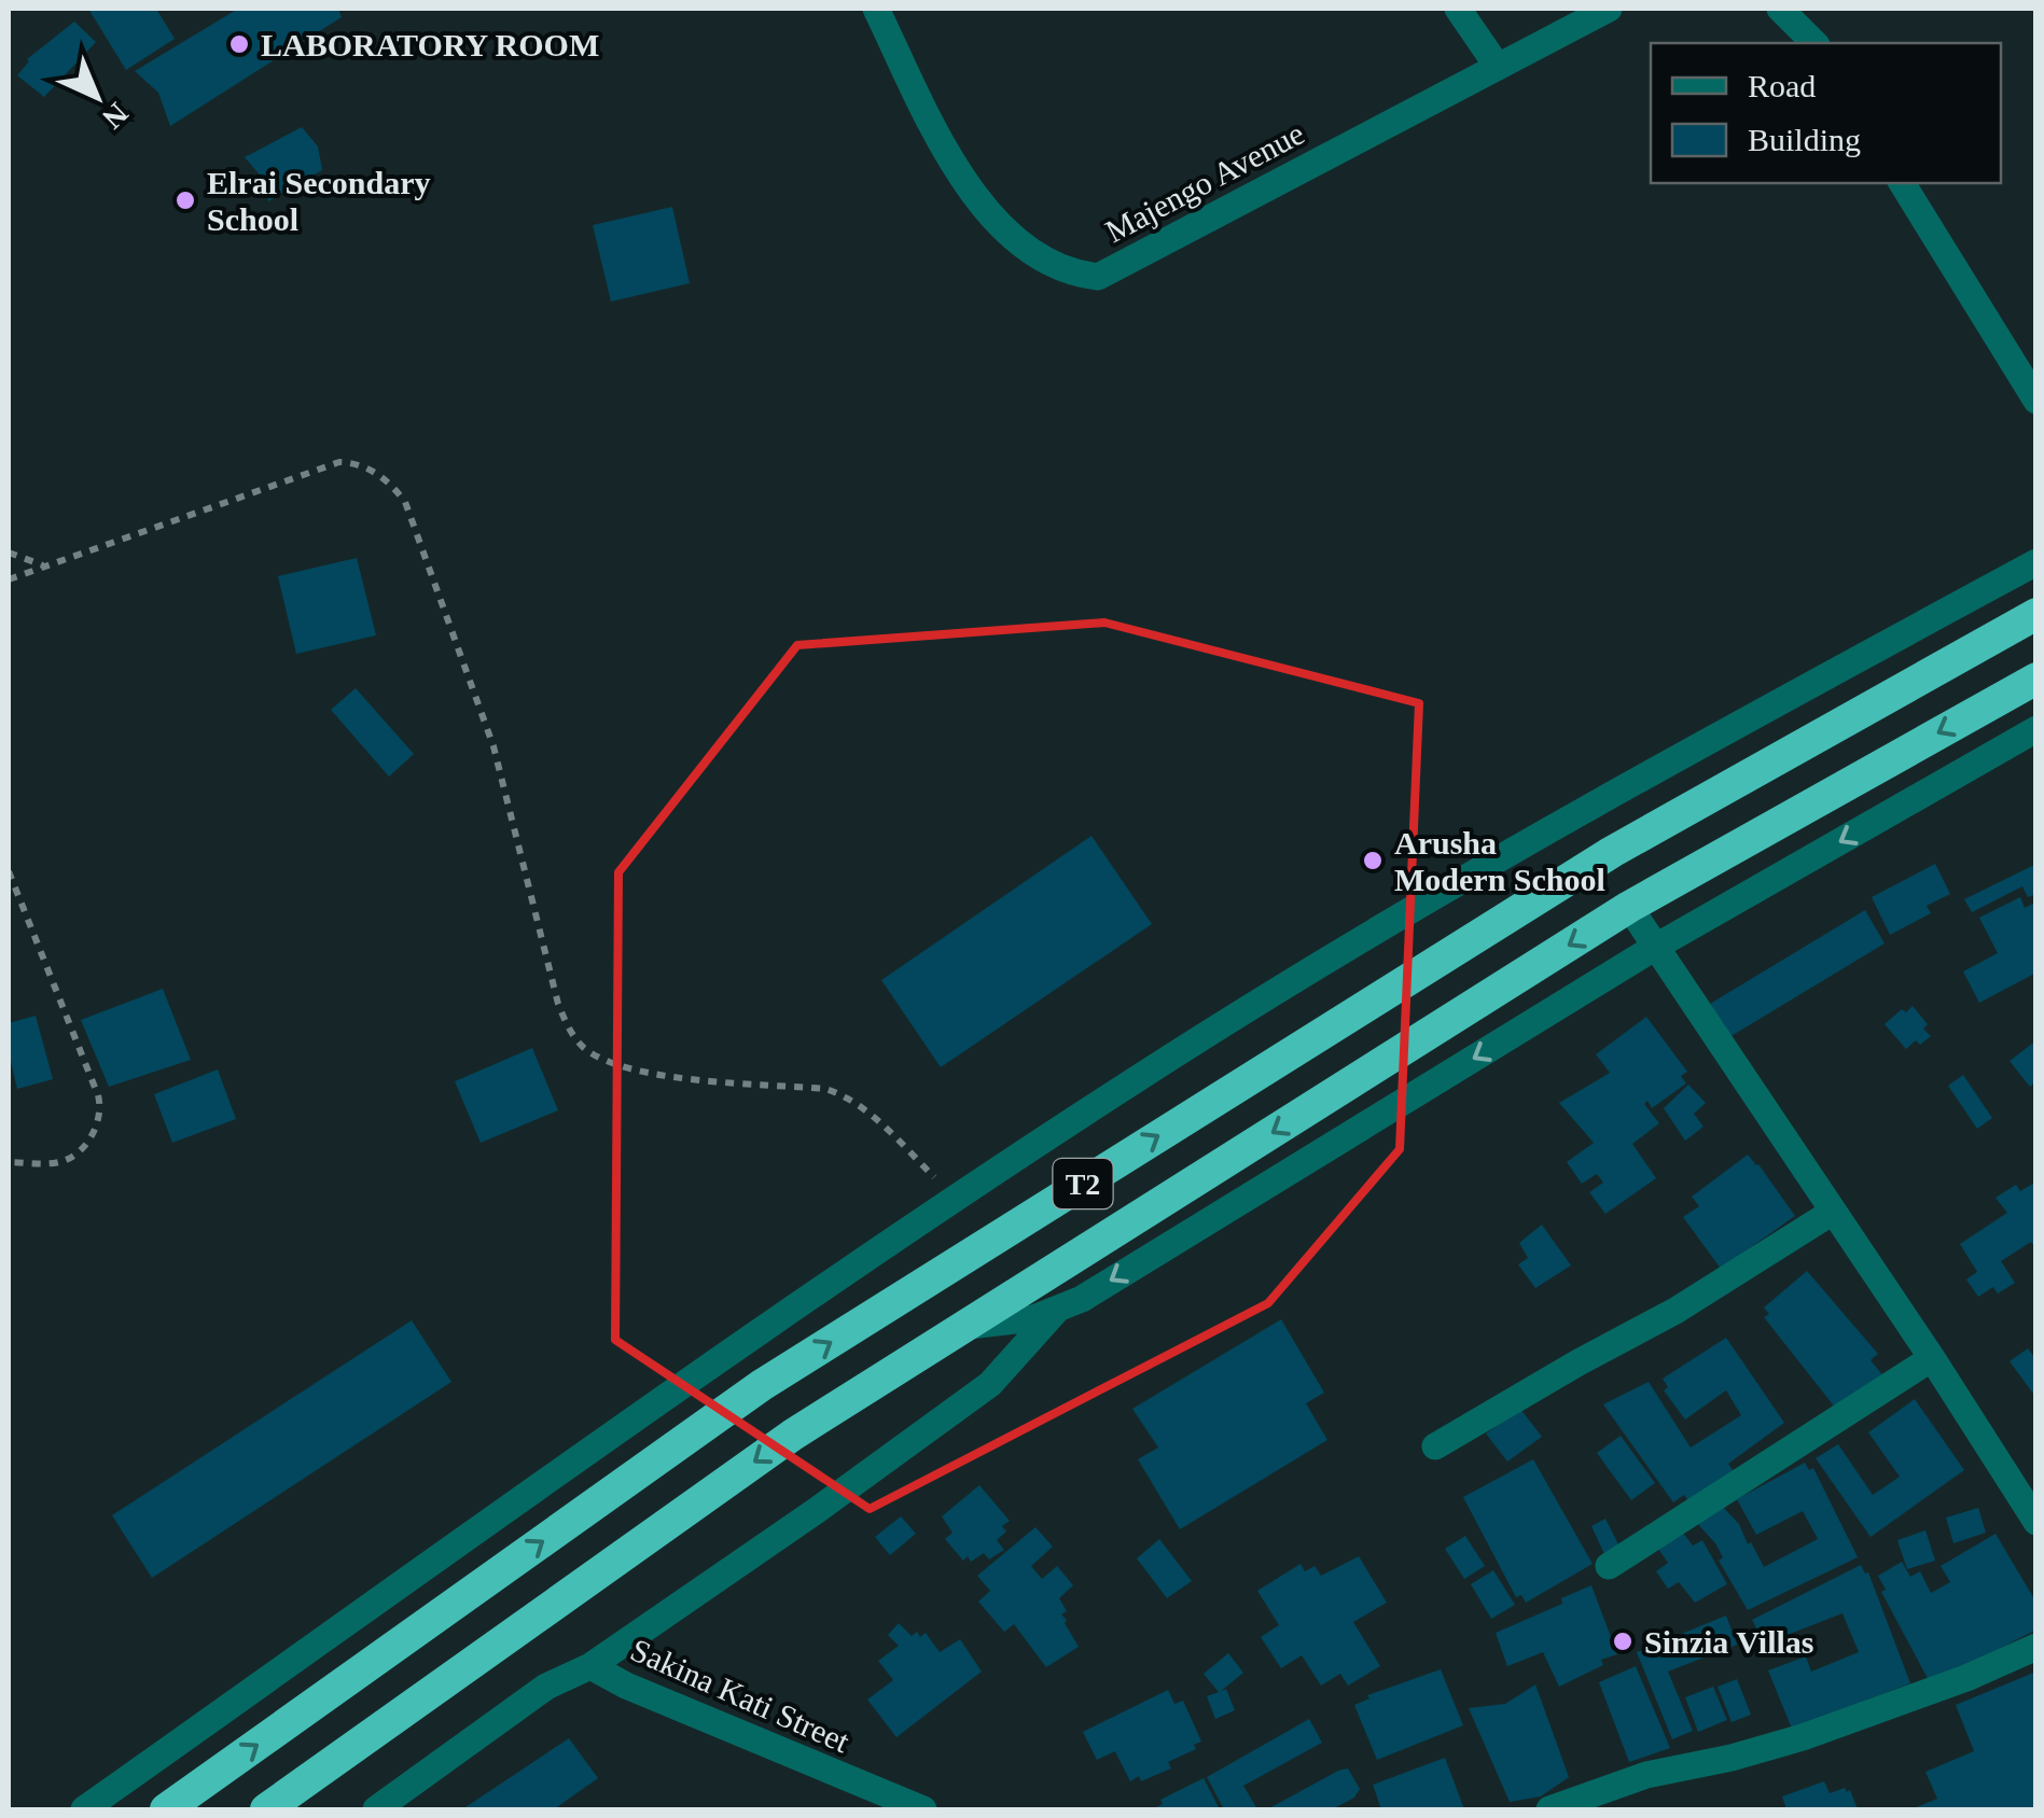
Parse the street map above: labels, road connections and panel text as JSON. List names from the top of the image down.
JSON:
{
  "streets": {
    "highway": ["T2"],
    "street": ["Majengo Avenue", "Sakina Kati Street"]
  },
  "places": [
    "LABORATORY ROOM",
    "Elrai Secondary School",
    "Arusha Modern School",
    "Sinzia Villas"
  ],
  "legend": ["Road", "Building"],
  "north": "bottom right"
}
